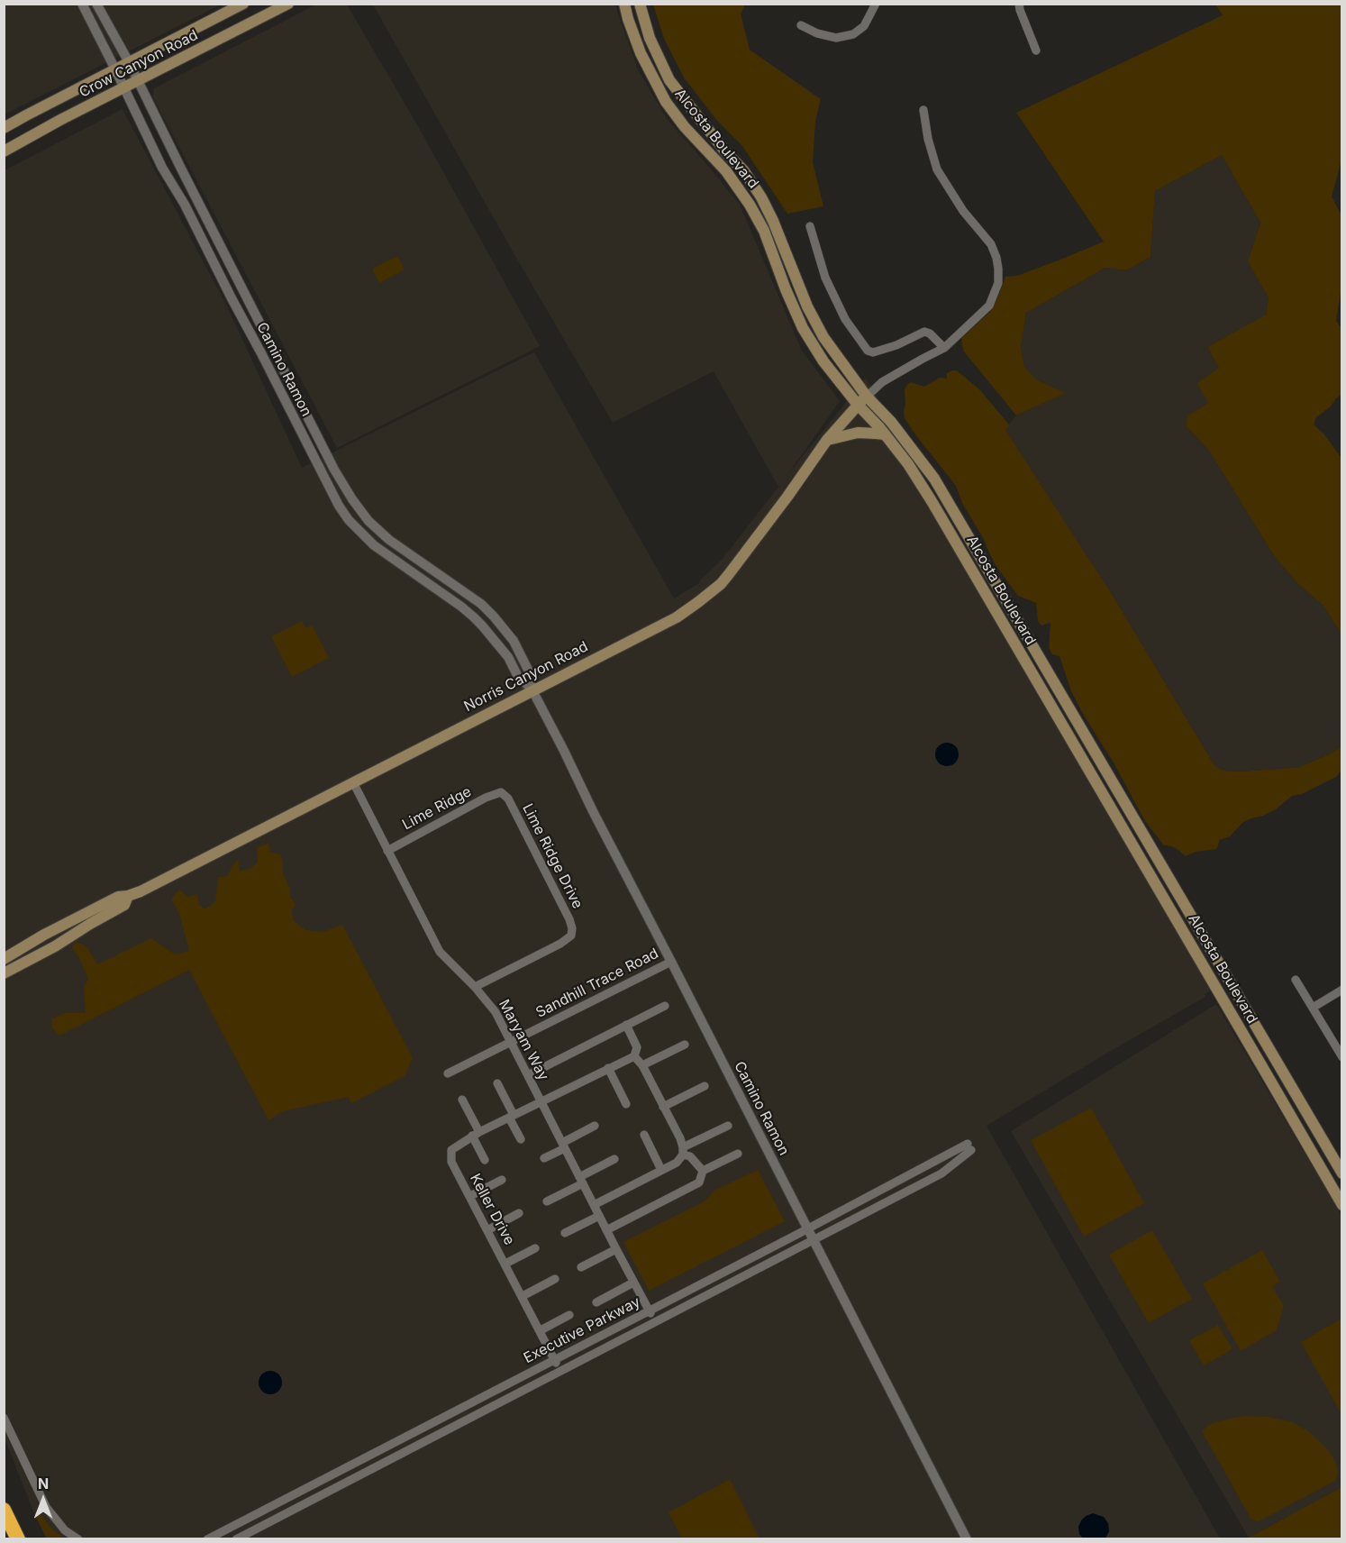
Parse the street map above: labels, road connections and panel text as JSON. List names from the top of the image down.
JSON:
{
  "streets": {
    "main road": ["Crow Canyon Road", "Alcosta Boulevard", "Norris Canyon Road"],
    "street": [
      "Camino Ramon",
      "Lime Ridge",
      "Lime Ridge Drive",
      "Sandhill Trace Road",
      "Maryam Way",
      "Keller Drive",
      "Executive Parkway"
    ]
  },
  "crossings": [
    ["Crow Canyon Road", "Camino Ramon"],
    ["Alcosta Boulevard", "Norris Canyon Road"],
    ["Camino Ramon", "Norris Canyon Road"],
    ["Camino Ramon", "Sandhill Trace Road"],
    ["Camino Ramon", "Executive Parkway"],
    ["Norris Canyon Road", "Maryam Way"],
    ["Lime Ridge", "Lime Ridge Drive"],
    ["Lime Ridge", "Maryam Way"],
    ["Lime Ridge Drive", "Maryam Way"],
    ["Sandhill Trace Road", "Maryam Way"],
    ["Maryam Way", "Keller Drive"],
    ["Maryam Way", "Executive Parkway"],
    ["Keller Drive", "Executive Parkway"]
  ],
  "north": "top"
}
